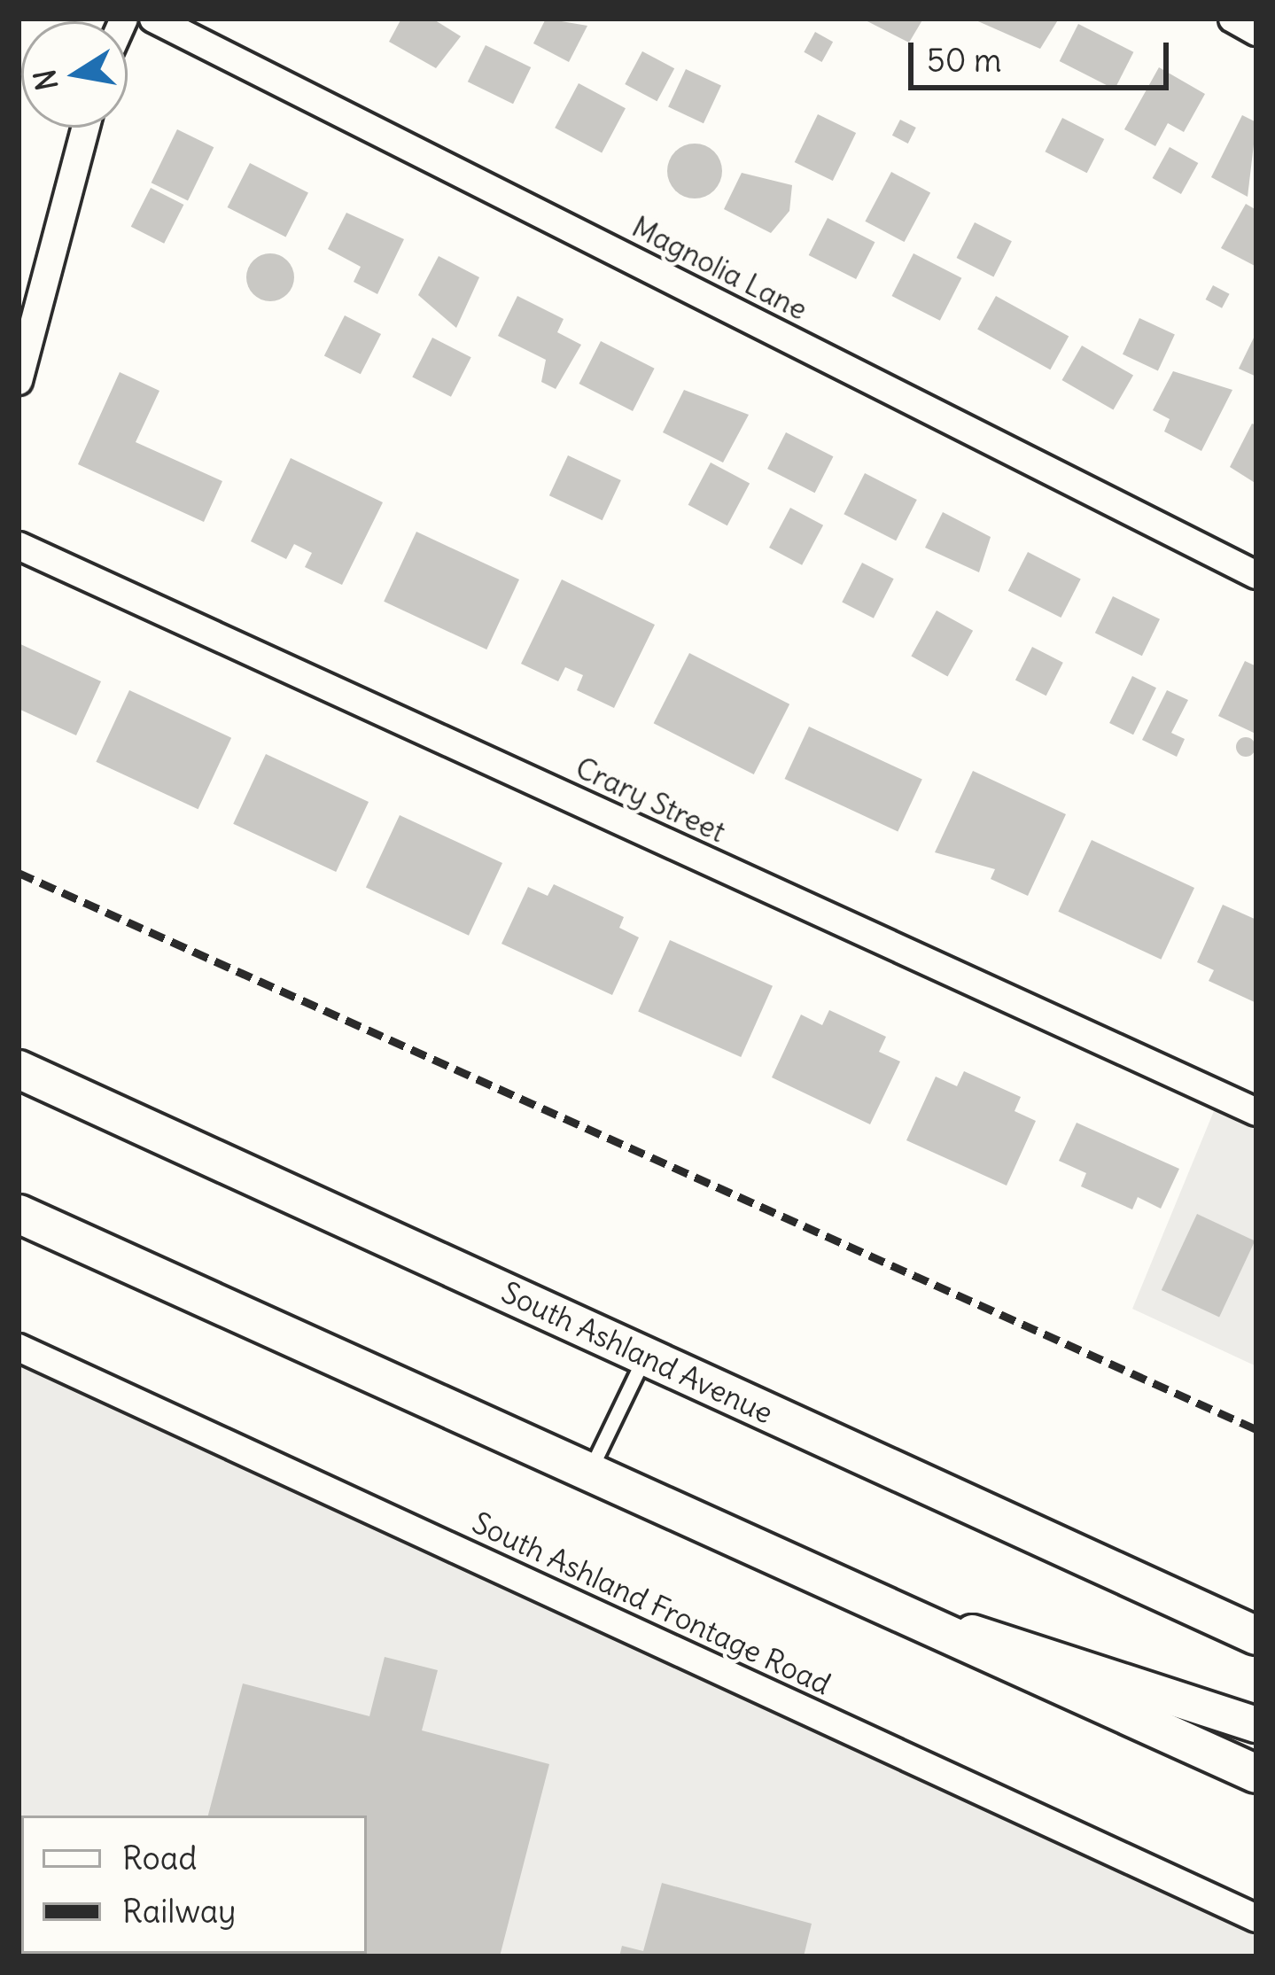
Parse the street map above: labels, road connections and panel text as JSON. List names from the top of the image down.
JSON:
{
  "streets": {
    "main road": ["South Ashland Avenue"],
    "street": ["Magnolia Lane", "Crary Street", "South Ashland Frontage Road"]
  },
  "legend": ["Road", "Railway"],
  "scale_bar": "50 m",
  "north": "left"
}
